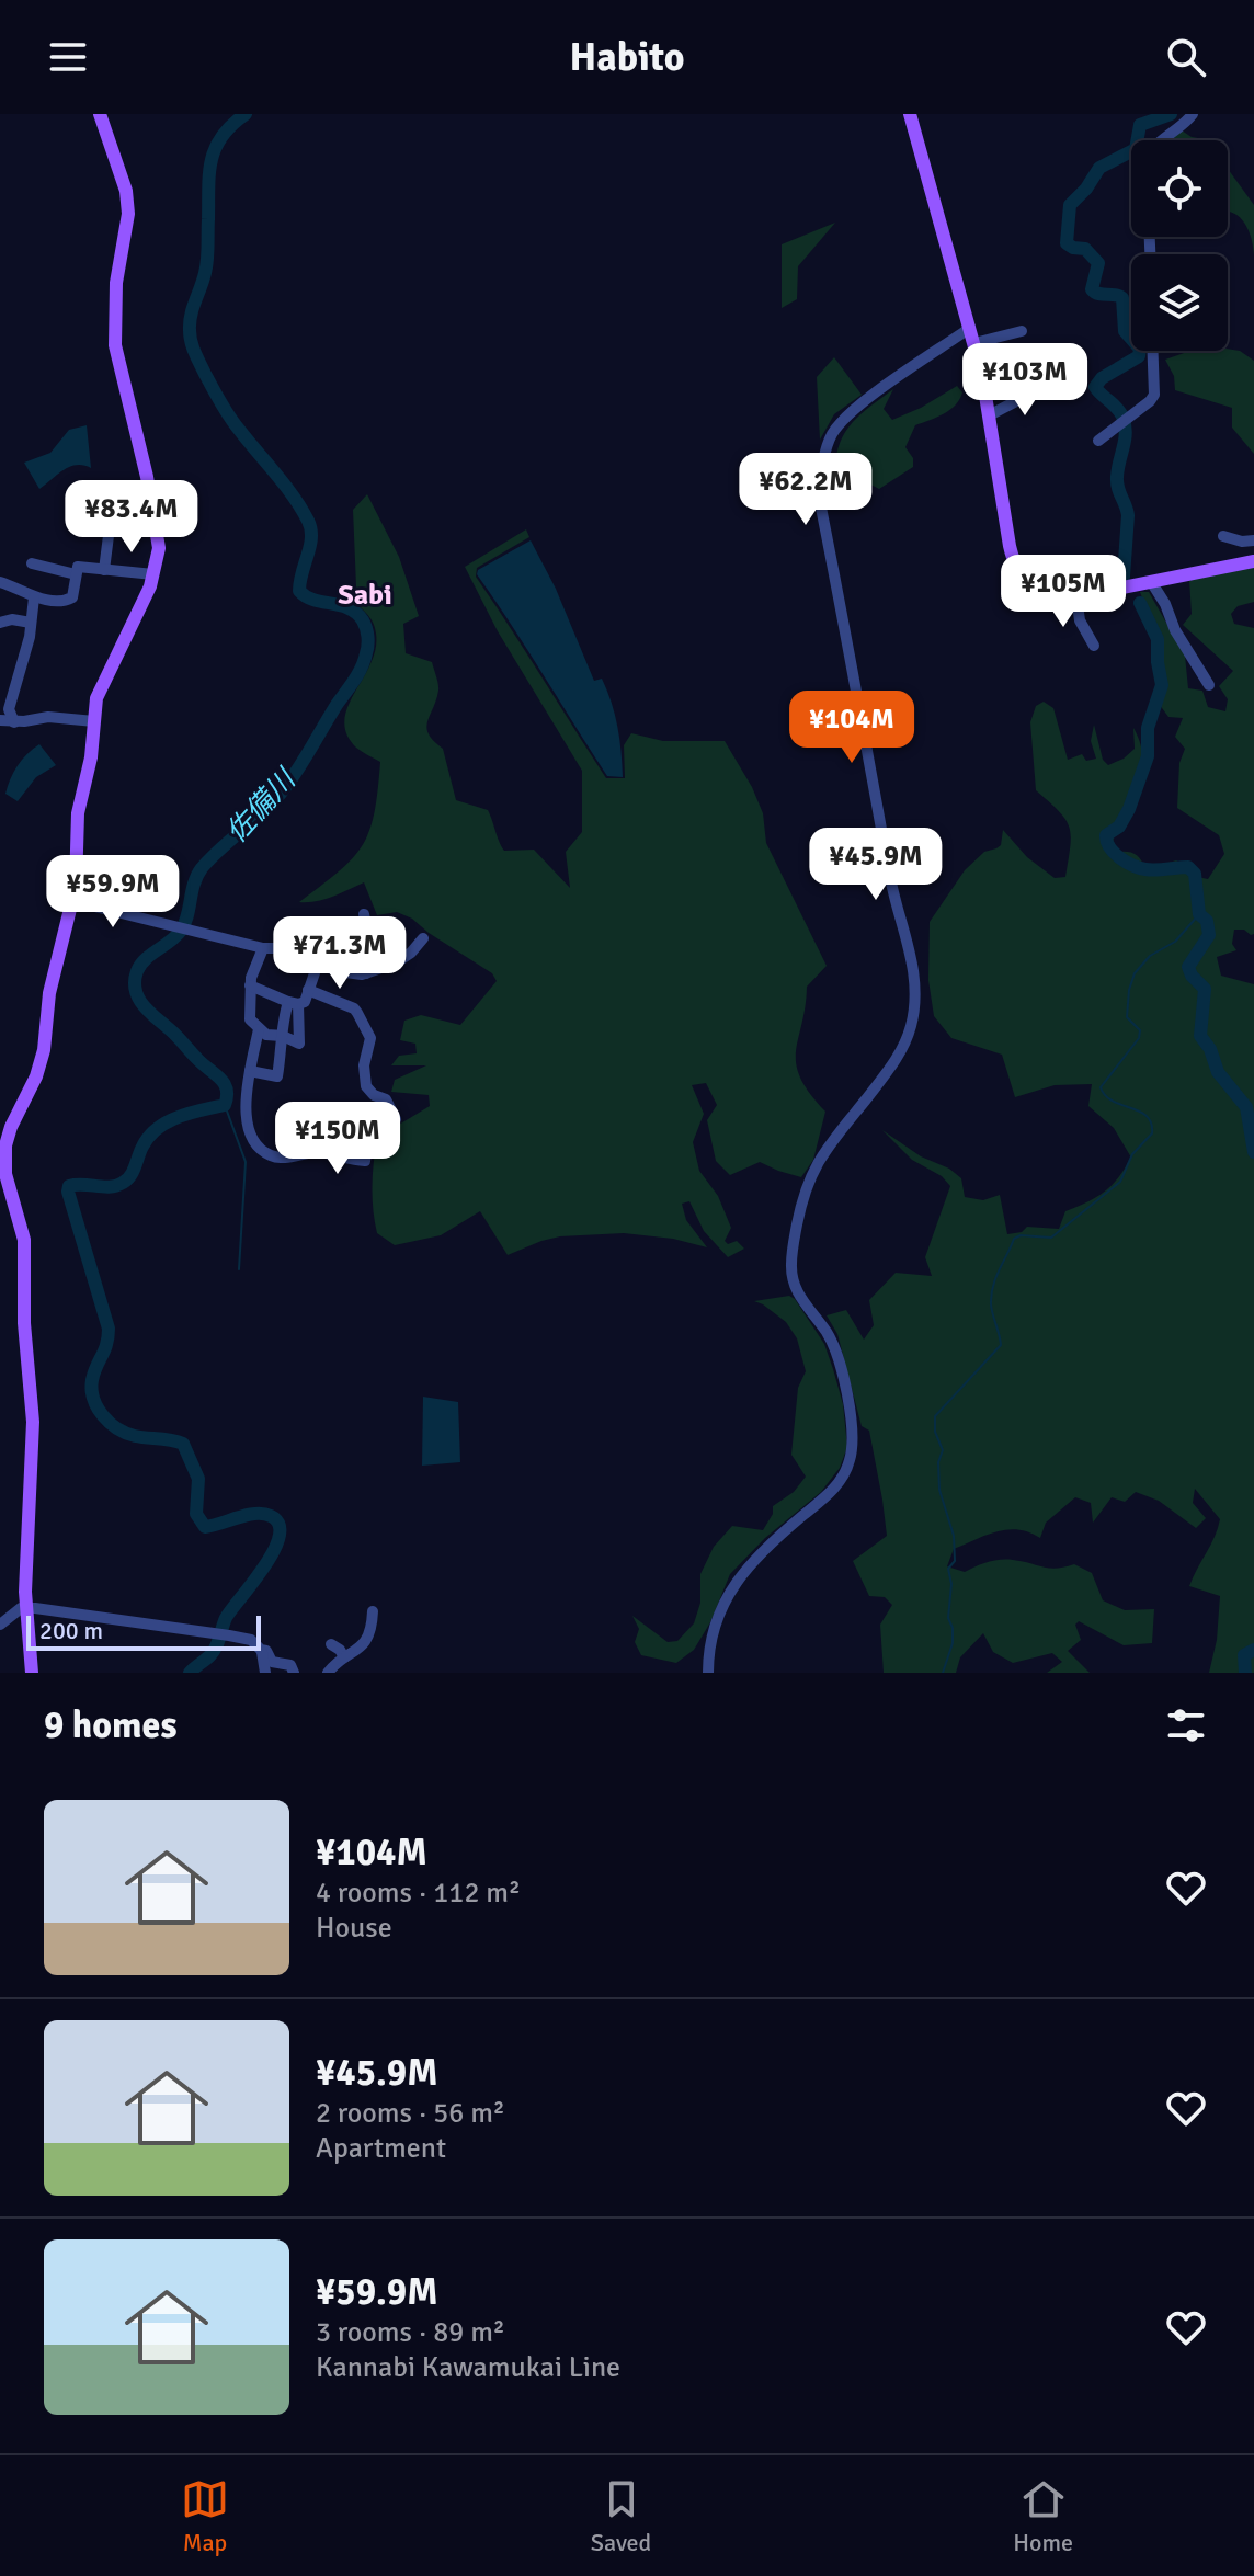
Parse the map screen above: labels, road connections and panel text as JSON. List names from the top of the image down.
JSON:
{
  "districts": ["Sabi"],
  "water": ["佐備川"],
  "scale_bar": "200 m",
  "page": {
    "header": "Habito",
    "price": [
      "¥103M",
      "¥62.2M",
      "¥83.4M",
      "¥105M",
      "¥104M",
      "¥45.9M",
      "¥59.9M",
      "¥71.3M",
      "¥150M"
    ],
    "scale": "200 m",
    "heading": "9 homes",
    "list": [
      {
        "name": "¥104M",
        "note": "4 rooms · 112 m² · House"
      },
      {
        "name": "¥45.9M",
        "note": "2 rooms · 56 m² · Apartment"
      },
      {
        "name": "¥59.9M",
        "note": "3 rooms · 89 m² · Kannabi Kawamukai Line"
      }
    ],
    "tabs": ["Map", "Saved", "Home"]
  }
}
